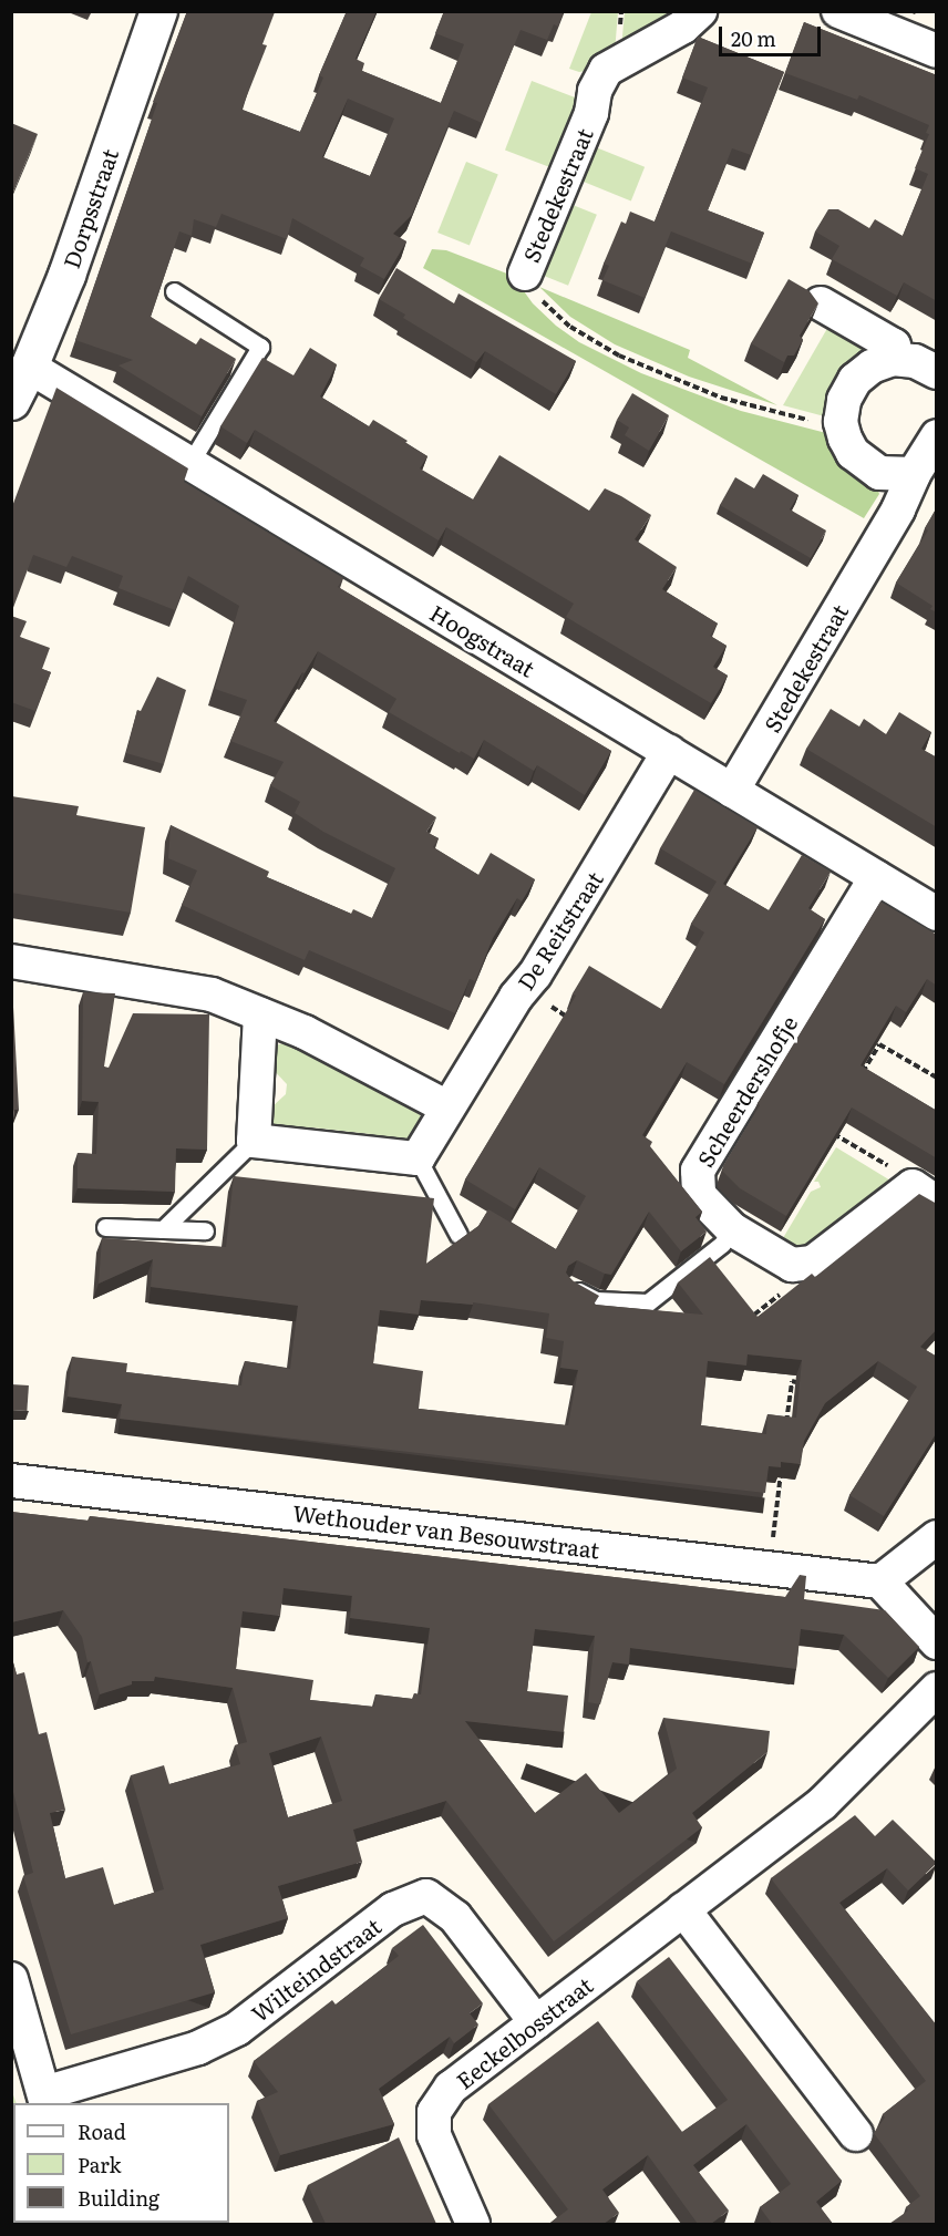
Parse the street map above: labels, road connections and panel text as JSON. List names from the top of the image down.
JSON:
{
  "streets": {
    "street": [
      "Stedekestraat",
      "Dorpsstraat",
      "Hoogstraat",
      "De Reitstraat",
      "Scheerdershofje",
      "Wethouder van Besouwstraat",
      "Wilteindstraat",
      "Eeckelbosstraat"
    ]
  },
  "crossings": [
    ["Stedekestraat", "Hoogstraat"],
    ["Dorpsstraat", "Hoogstraat"],
    ["Hoogstraat", "De Reitstraat"],
    ["Hoogstraat", "Scheerdershofje"],
    ["Wilteindstraat", "Eeckelbosstraat"]
  ],
  "legend": ["Road", "Park", "Building"],
  "scale_bar": "20 m"
}
